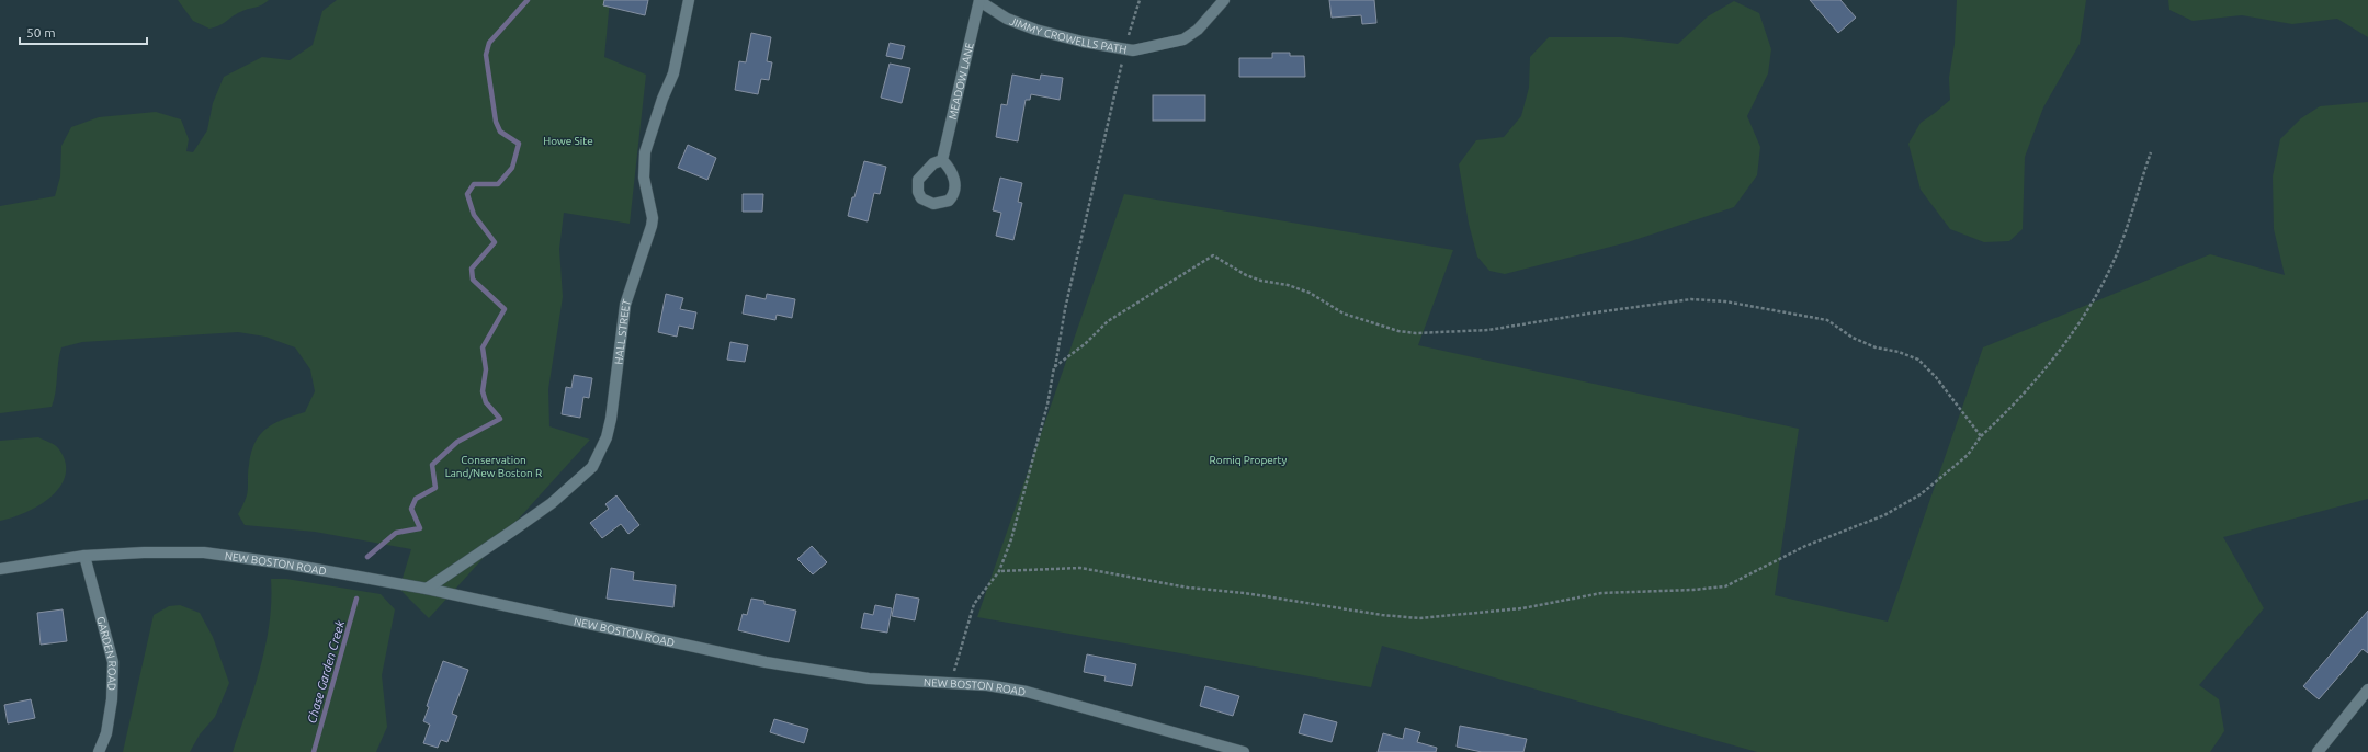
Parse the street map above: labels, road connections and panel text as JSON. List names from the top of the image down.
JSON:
{
  "streets": {
    "street": [
      "JIMMY CROWELLS PATH",
      "MEADOW LANE",
      "HALL STREET",
      "NEW BOSTON ROAD",
      "GARDEN ROAD"
    ]
  },
  "crossings": [
    ["JIMMY CROWELLS PATH", "MEADOW LANE"],
    ["HALL STREET", "NEW BOSTON ROAD"],
    ["NEW BOSTON ROAD", "GARDEN ROAD"]
  ],
  "water": ["Chase Garden Creek"],
  "parks": ["Howe Site", "Conservation Land/New Boston R", "Romiq Property"],
  "scale_bar": "50 m"
}
